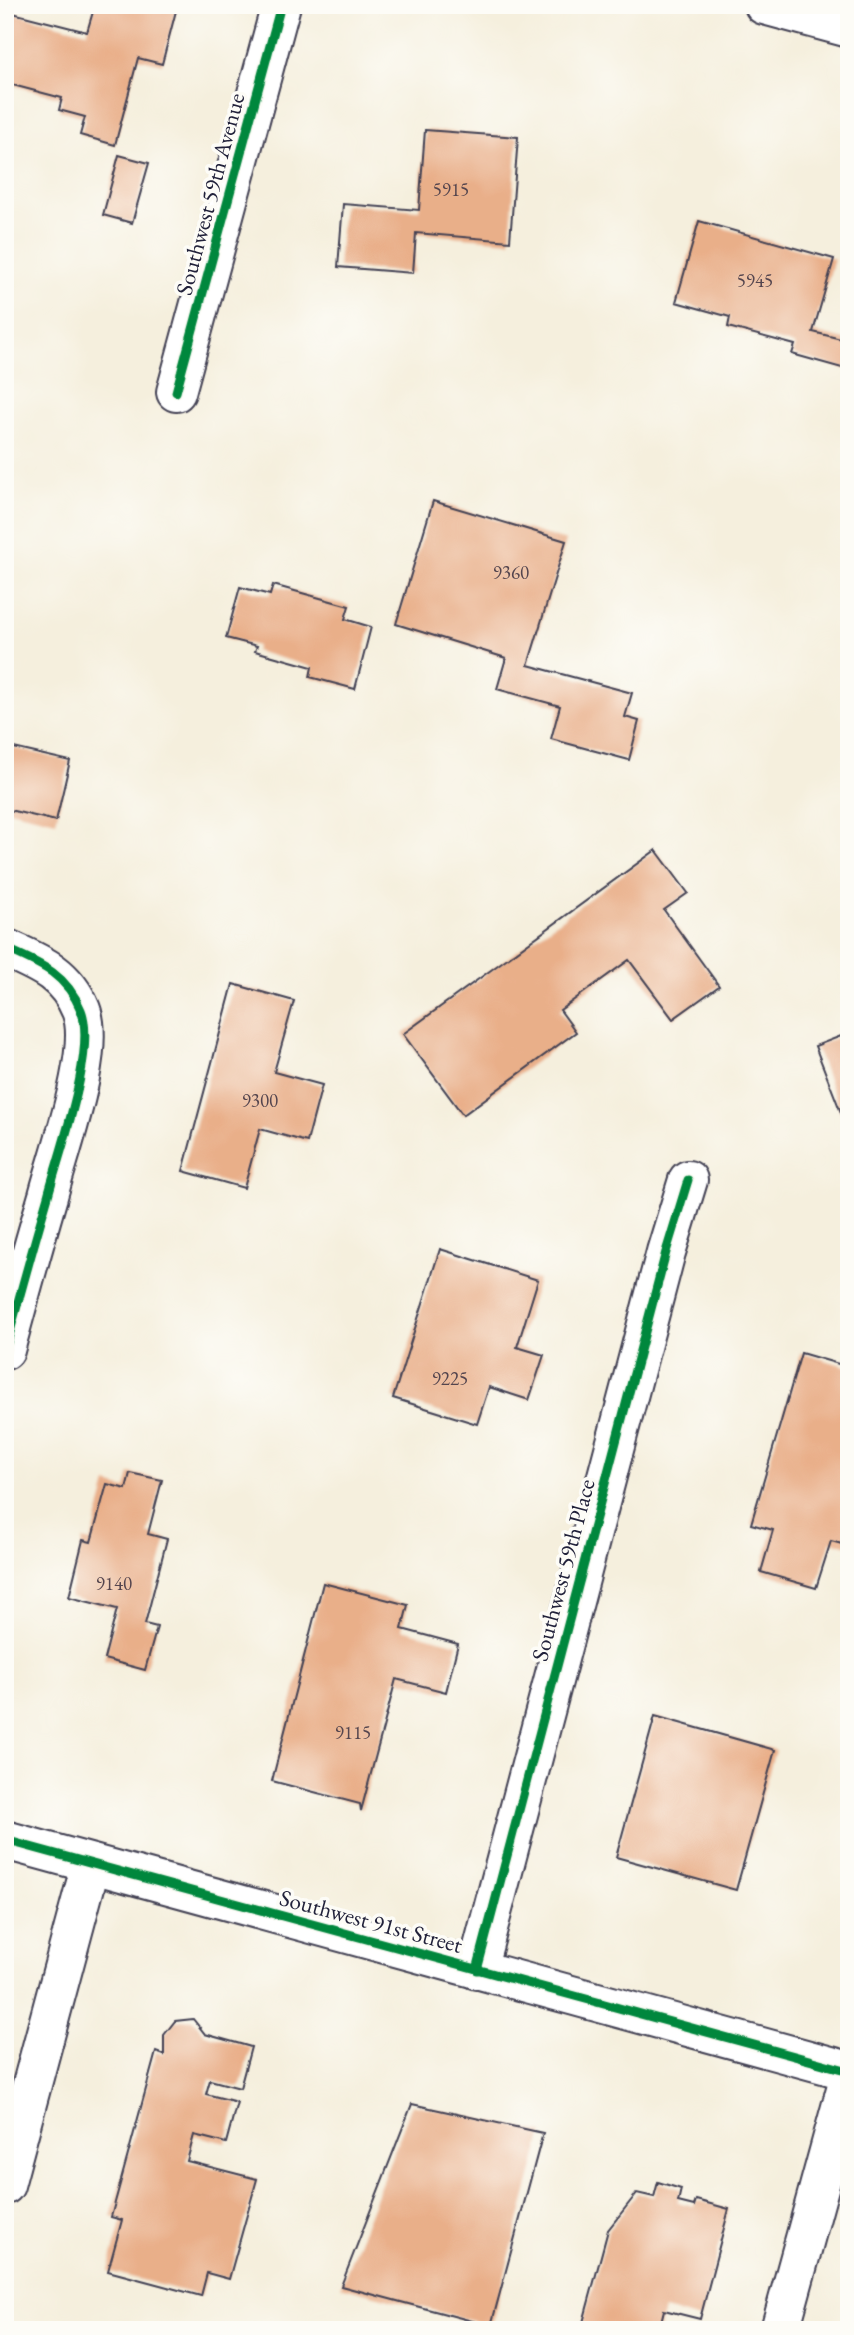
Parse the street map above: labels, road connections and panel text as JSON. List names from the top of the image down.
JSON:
{
  "streets": {
    "street": ["Southwest 59th Avenue", "Southwest 59th Place", "Southwest 91st Street"]
  },
  "crossings": [
    ["Southwest 59th Place", "Southwest 91st Street"]
  ],
  "house_numbers": [
    "5915",
    "5945",
    "9360",
    "9300",
    "9225",
    "9140",
    "9115"
  ]
}
